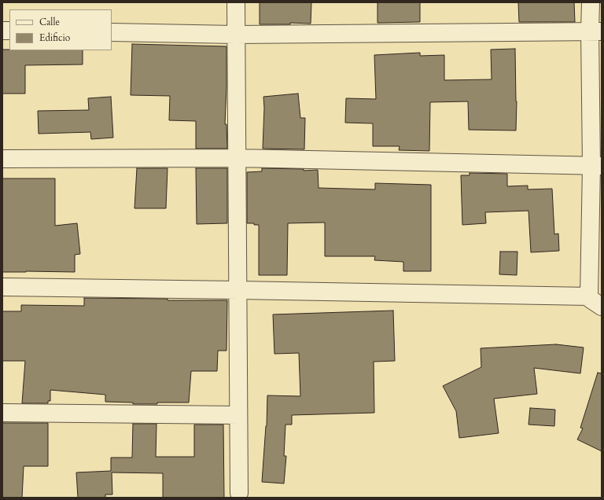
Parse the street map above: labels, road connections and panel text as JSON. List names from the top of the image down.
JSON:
{
  "legend": ["Calle", "Edificio"]
}
